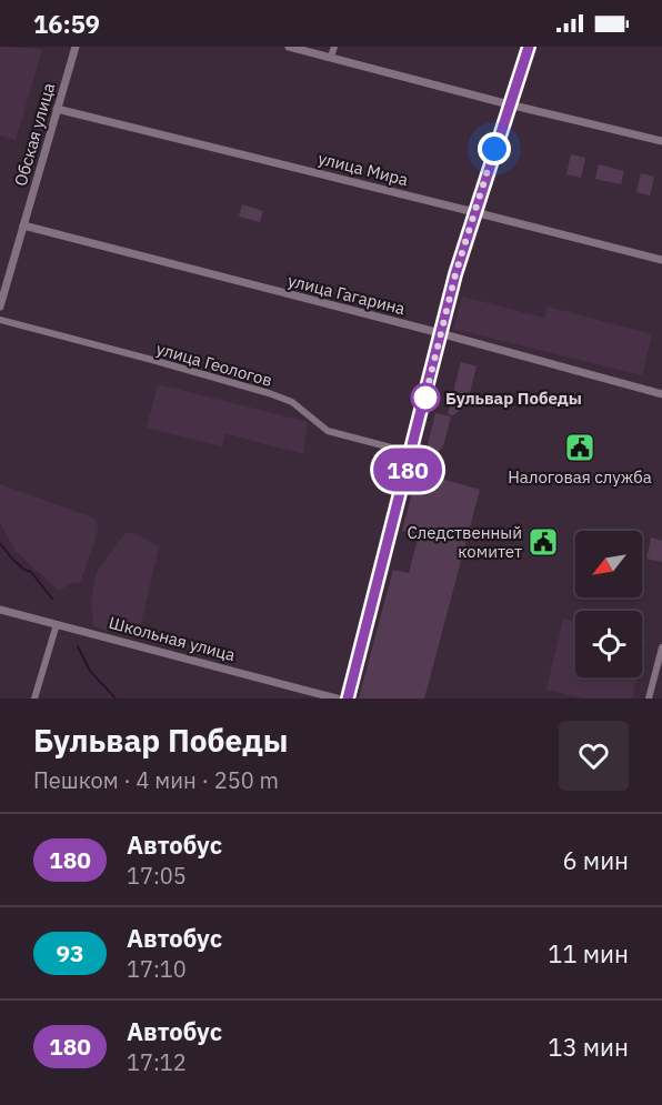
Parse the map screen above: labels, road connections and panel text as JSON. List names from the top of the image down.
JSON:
{
  "streets": {
    "street": [
      "Обская улица",
      "улица Мира",
      "улица Гагарина",
      "улица Геологов",
      "Школьная улица"
    ]
  },
  "crossings": [
    ["Обская улица", "улица Мира"],
    ["Обская улица", "улица Гагарина"]
  ],
  "places": {
    "other": ["Бульвар Победы"],
    "public building": ["Налоговая служба", "Следственный комитет"]
  },
  "lines": ["bus line 180"],
  "north": "bottom left",
  "page": {
    "status": "16:59",
    "on_map": "180",
    "heading": ["Бульвар Победы", "Пешком · 4 мин · 250 m"],
    "list": [
      {
        "mark": "180",
        "name": "Автобус",
        "note": "17:05",
        "value": "6 мин"
      },
      {
        "mark": "93",
        "name": "Автобус",
        "note": "17:10",
        "value": "11 мин"
      },
      {
        "mark": "180",
        "name": "Автобус",
        "note": "17:12",
        "value": "13 мин"
      }
    ]
  }
}
